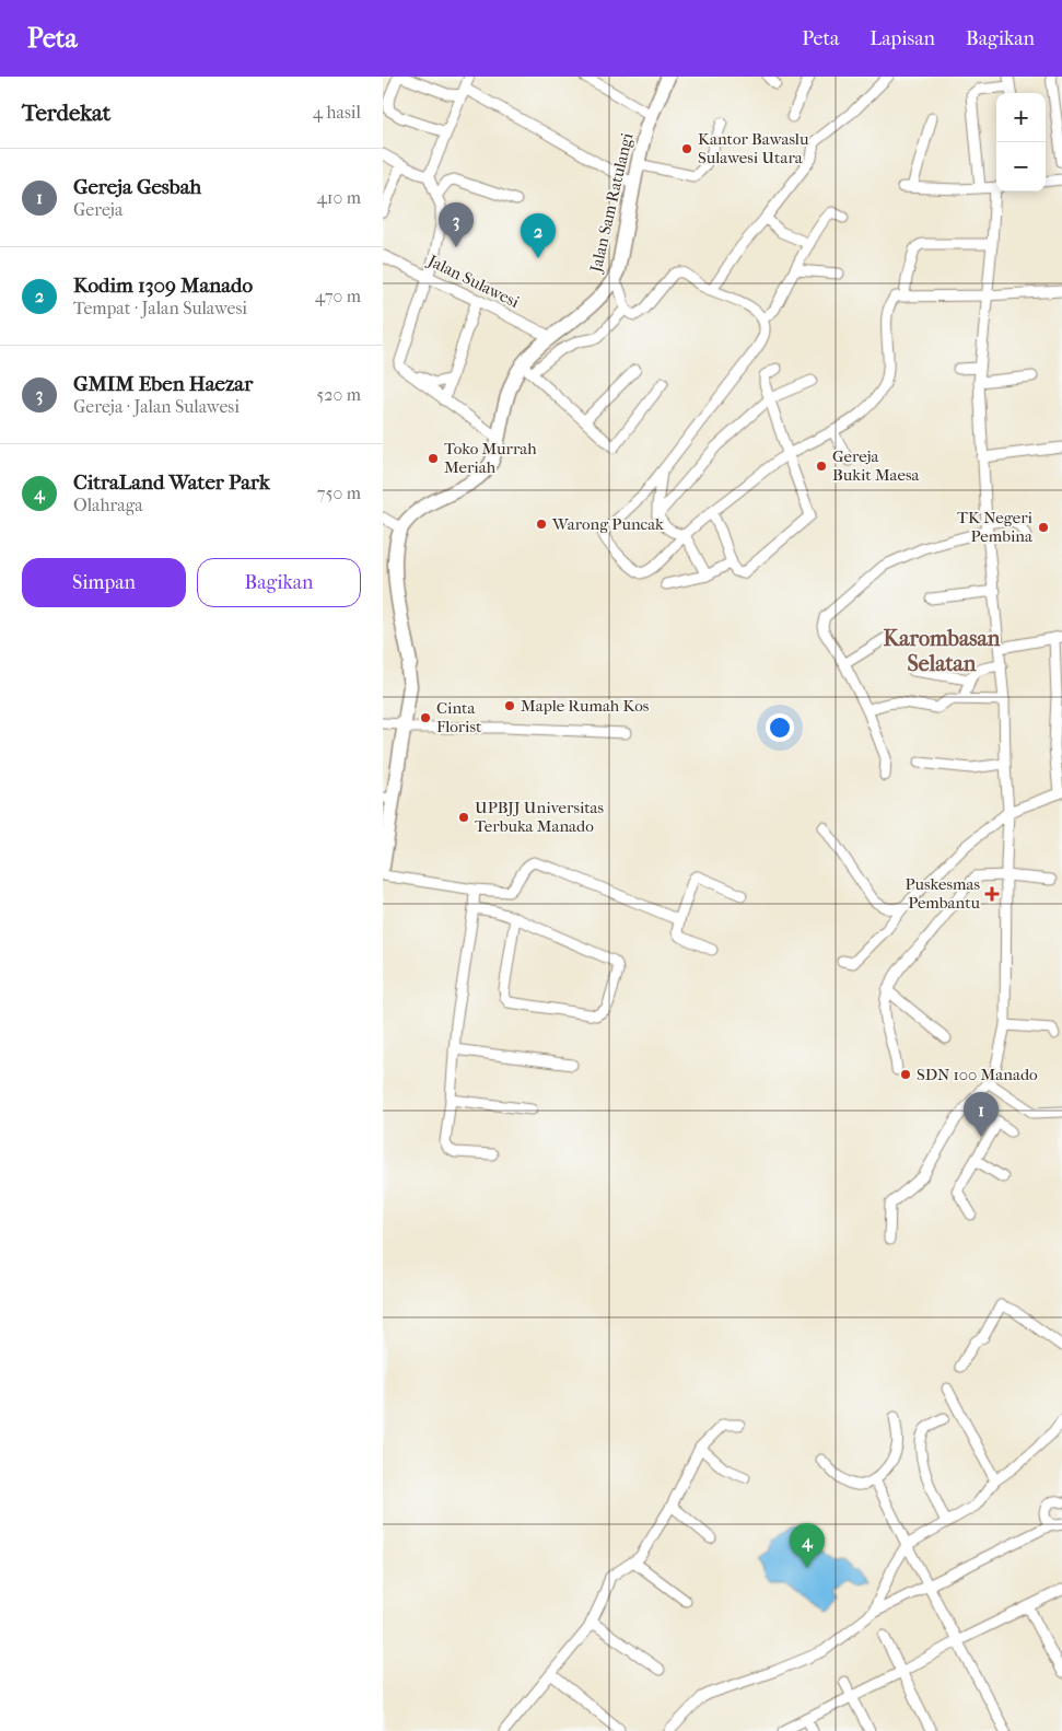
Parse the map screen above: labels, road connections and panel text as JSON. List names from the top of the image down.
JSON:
{
  "streets": {
    "highway": ["Jalan Sam Ratulangi"],
    "main road": ["Jalan Sulawesi"]
  },
  "crossings": [
    ["Jalan Sam Ratulangi", "Jalan Sulawesi"]
  ],
  "districts": ["Karombasan Selatan"],
  "places": {
    "other": [
      "Kantor Bawaslu Sulawesi Utara",
      "Toko Murrah Meriah",
      "Gereja Bukit Maesa",
      "Warong Puncak",
      "TK Negeri Pembina",
      "Maple Rumah Kos",
      "Cinta Florist",
      "UPBJJ Universitas Terbuka Manado",
      "SDN 100 Manado"
    ],
    "health": ["Puskesmas Pembantu"]
  },
  "page": {
    "header": "Peta",
    "nav": ["Peta", "Lapisan", "Bagikan"],
    "heading": ["Terdekat", "4 hasil"],
    "map_buttons": ["+", "−"],
    "list": [
      {
        "mark": "1",
        "name": "Gereja Gesbah",
        "note": "Gereja",
        "value": "410 m"
      },
      {
        "mark": "2",
        "name": "Kodim 1309 Manado",
        "note": "Tempat · Jalan Sulawesi",
        "value": "470 m"
      },
      {
        "mark": "3",
        "name": "GMIM Eben Haezar",
        "note": "Gereja · Jalan Sulawesi",
        "value": "520 m"
      },
      {
        "mark": "4",
        "name": "CitraLand Water Park",
        "note": "Olahraga",
        "value": "750 m"
      }
    ],
    "pins": [
      "3",
      "2",
      "1",
      "4"
    ],
    "buttons": ["Simpan", "Bagikan"]
  }
}
